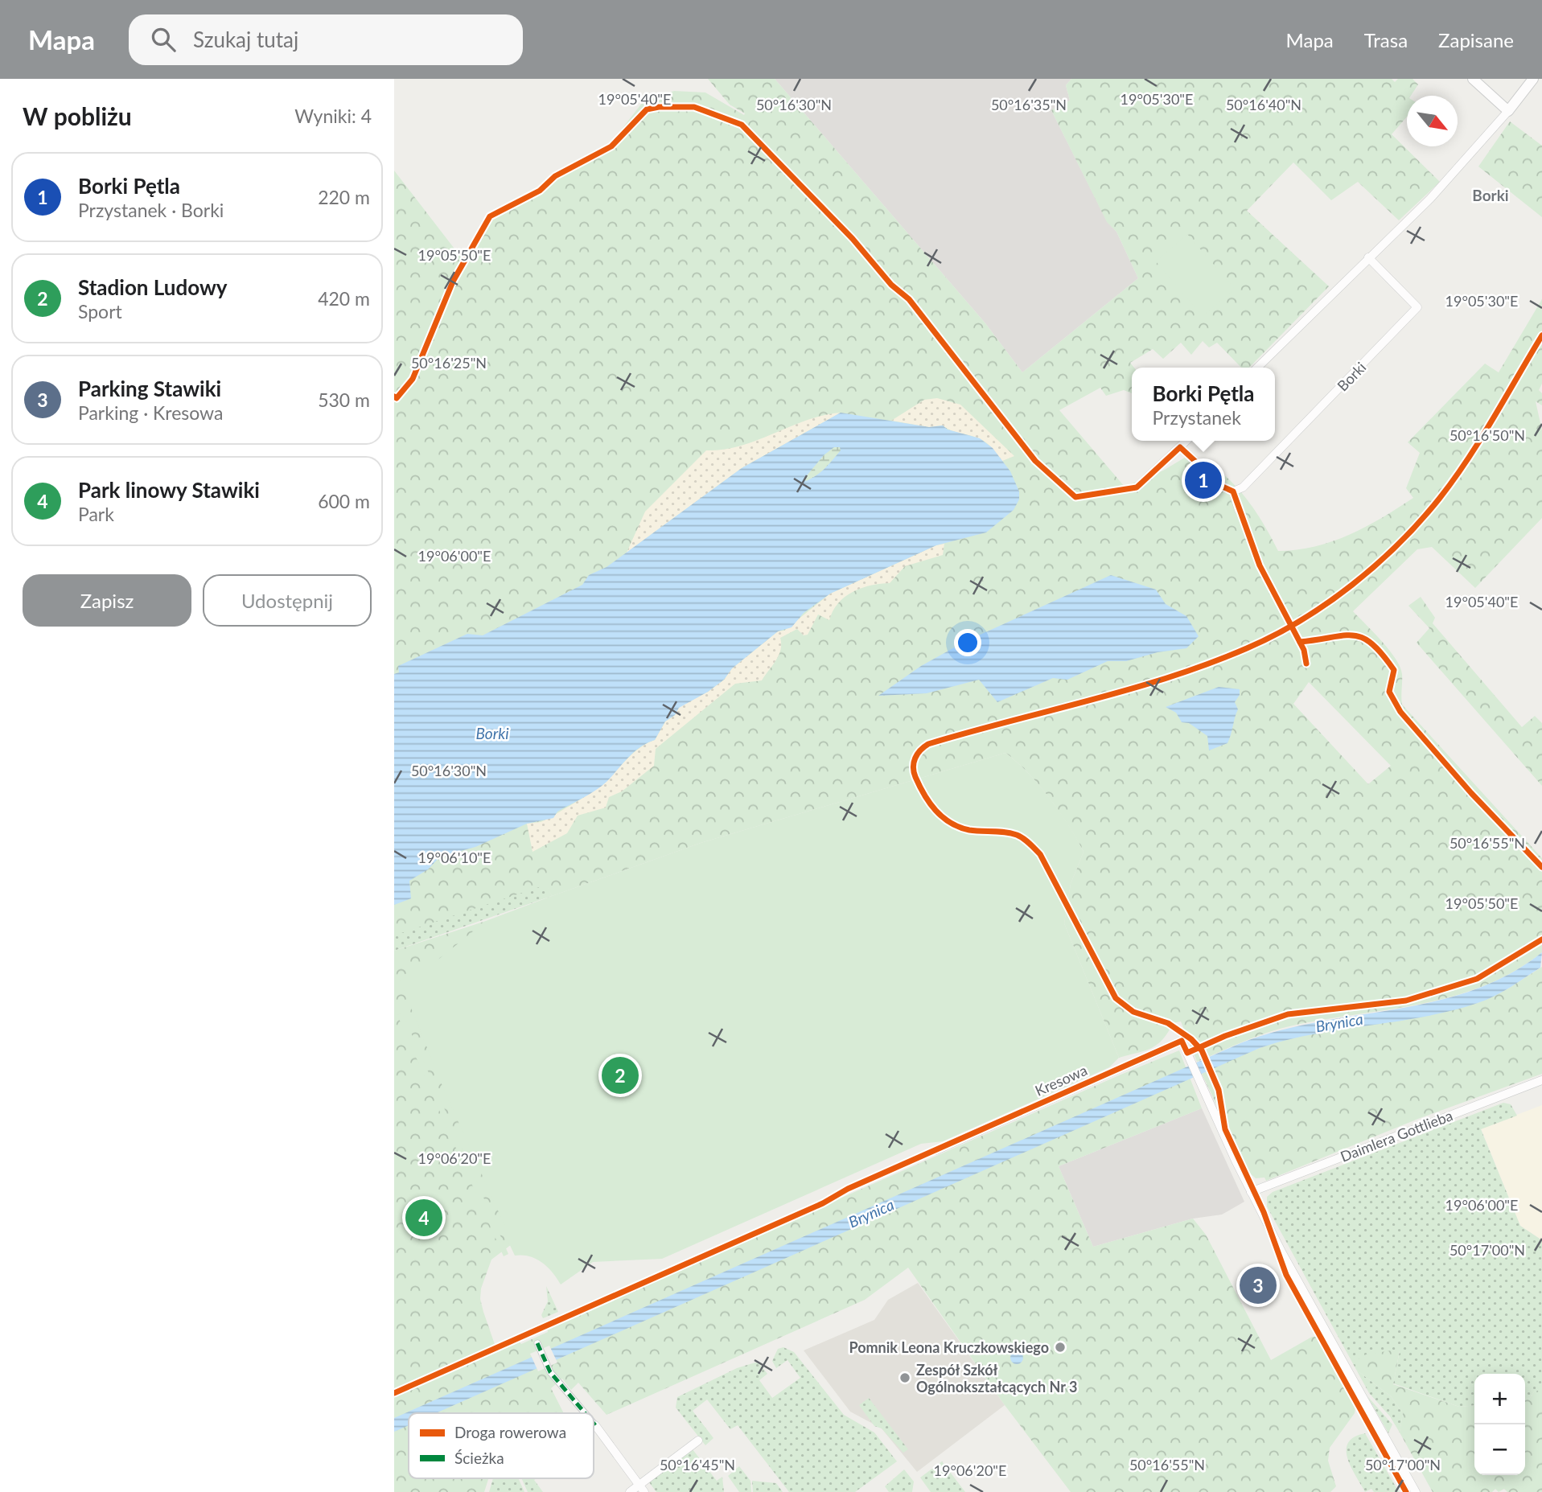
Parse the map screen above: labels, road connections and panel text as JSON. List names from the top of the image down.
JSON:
{
  "streets": {
    "street": ["Borki", "Kresowa", "Daimlera Gottlieba"]
  },
  "crossings": [
    ["Kresowa", "Daimlera Gottlieba"]
  ],
  "districts": ["Borki"],
  "water": ["Borki", "Brynica"],
  "places": ["Pomnik Leona Kruczkowskiego", "Zespół Szkół Ogólnokształcących Nr 3"],
  "legend": ["Droga rowerowa", "Ścieżka"],
  "north": "bottom right",
  "page": {
    "header": "Mapa",
    "search": "Szukaj tutaj",
    "nav": ["Mapa", "Trasa", "Zapisane"],
    "heading": ["W pobliżu", "Wyniki: 4"],
    "list": [
      {
        "mark": "1",
        "name": "Borki Pętla",
        "note": "Przystanek · Borki",
        "value": "220 m"
      },
      {
        "mark": "2",
        "name": "Stadion Ludowy",
        "note": "Sport",
        "value": "420 m"
      },
      {
        "mark": "3",
        "name": "Parking Stawiki",
        "note": "Parking · Kresowa",
        "value": "530 m"
      },
      {
        "mark": "4",
        "name": "Park linowy Stawiki",
        "note": "Park",
        "value": "600 m"
      }
    ],
    "popup": ["Borki Pętla", "Przystanek"],
    "pins": [
      "1",
      "2",
      "4",
      "3"
    ],
    "buttons": ["Zapisz", "Udostępnij"],
    "map_buttons": ["+", "−"]
  },
  "coordinates": [
    "19°05'40\"E",
    "19°05'30\"E",
    "50°16'30\"N",
    "50°16'35\"N",
    "50°16'40\"N",
    "19°05'50\"E",
    "50°16'25\"N",
    "50°16'50\"N",
    "19°06'00\"E",
    "50°16'55\"N",
    "19°06'10\"E",
    "19°06'20\"E",
    "50°17'00\"N",
    "50°16'45\"N"
  ]
}
